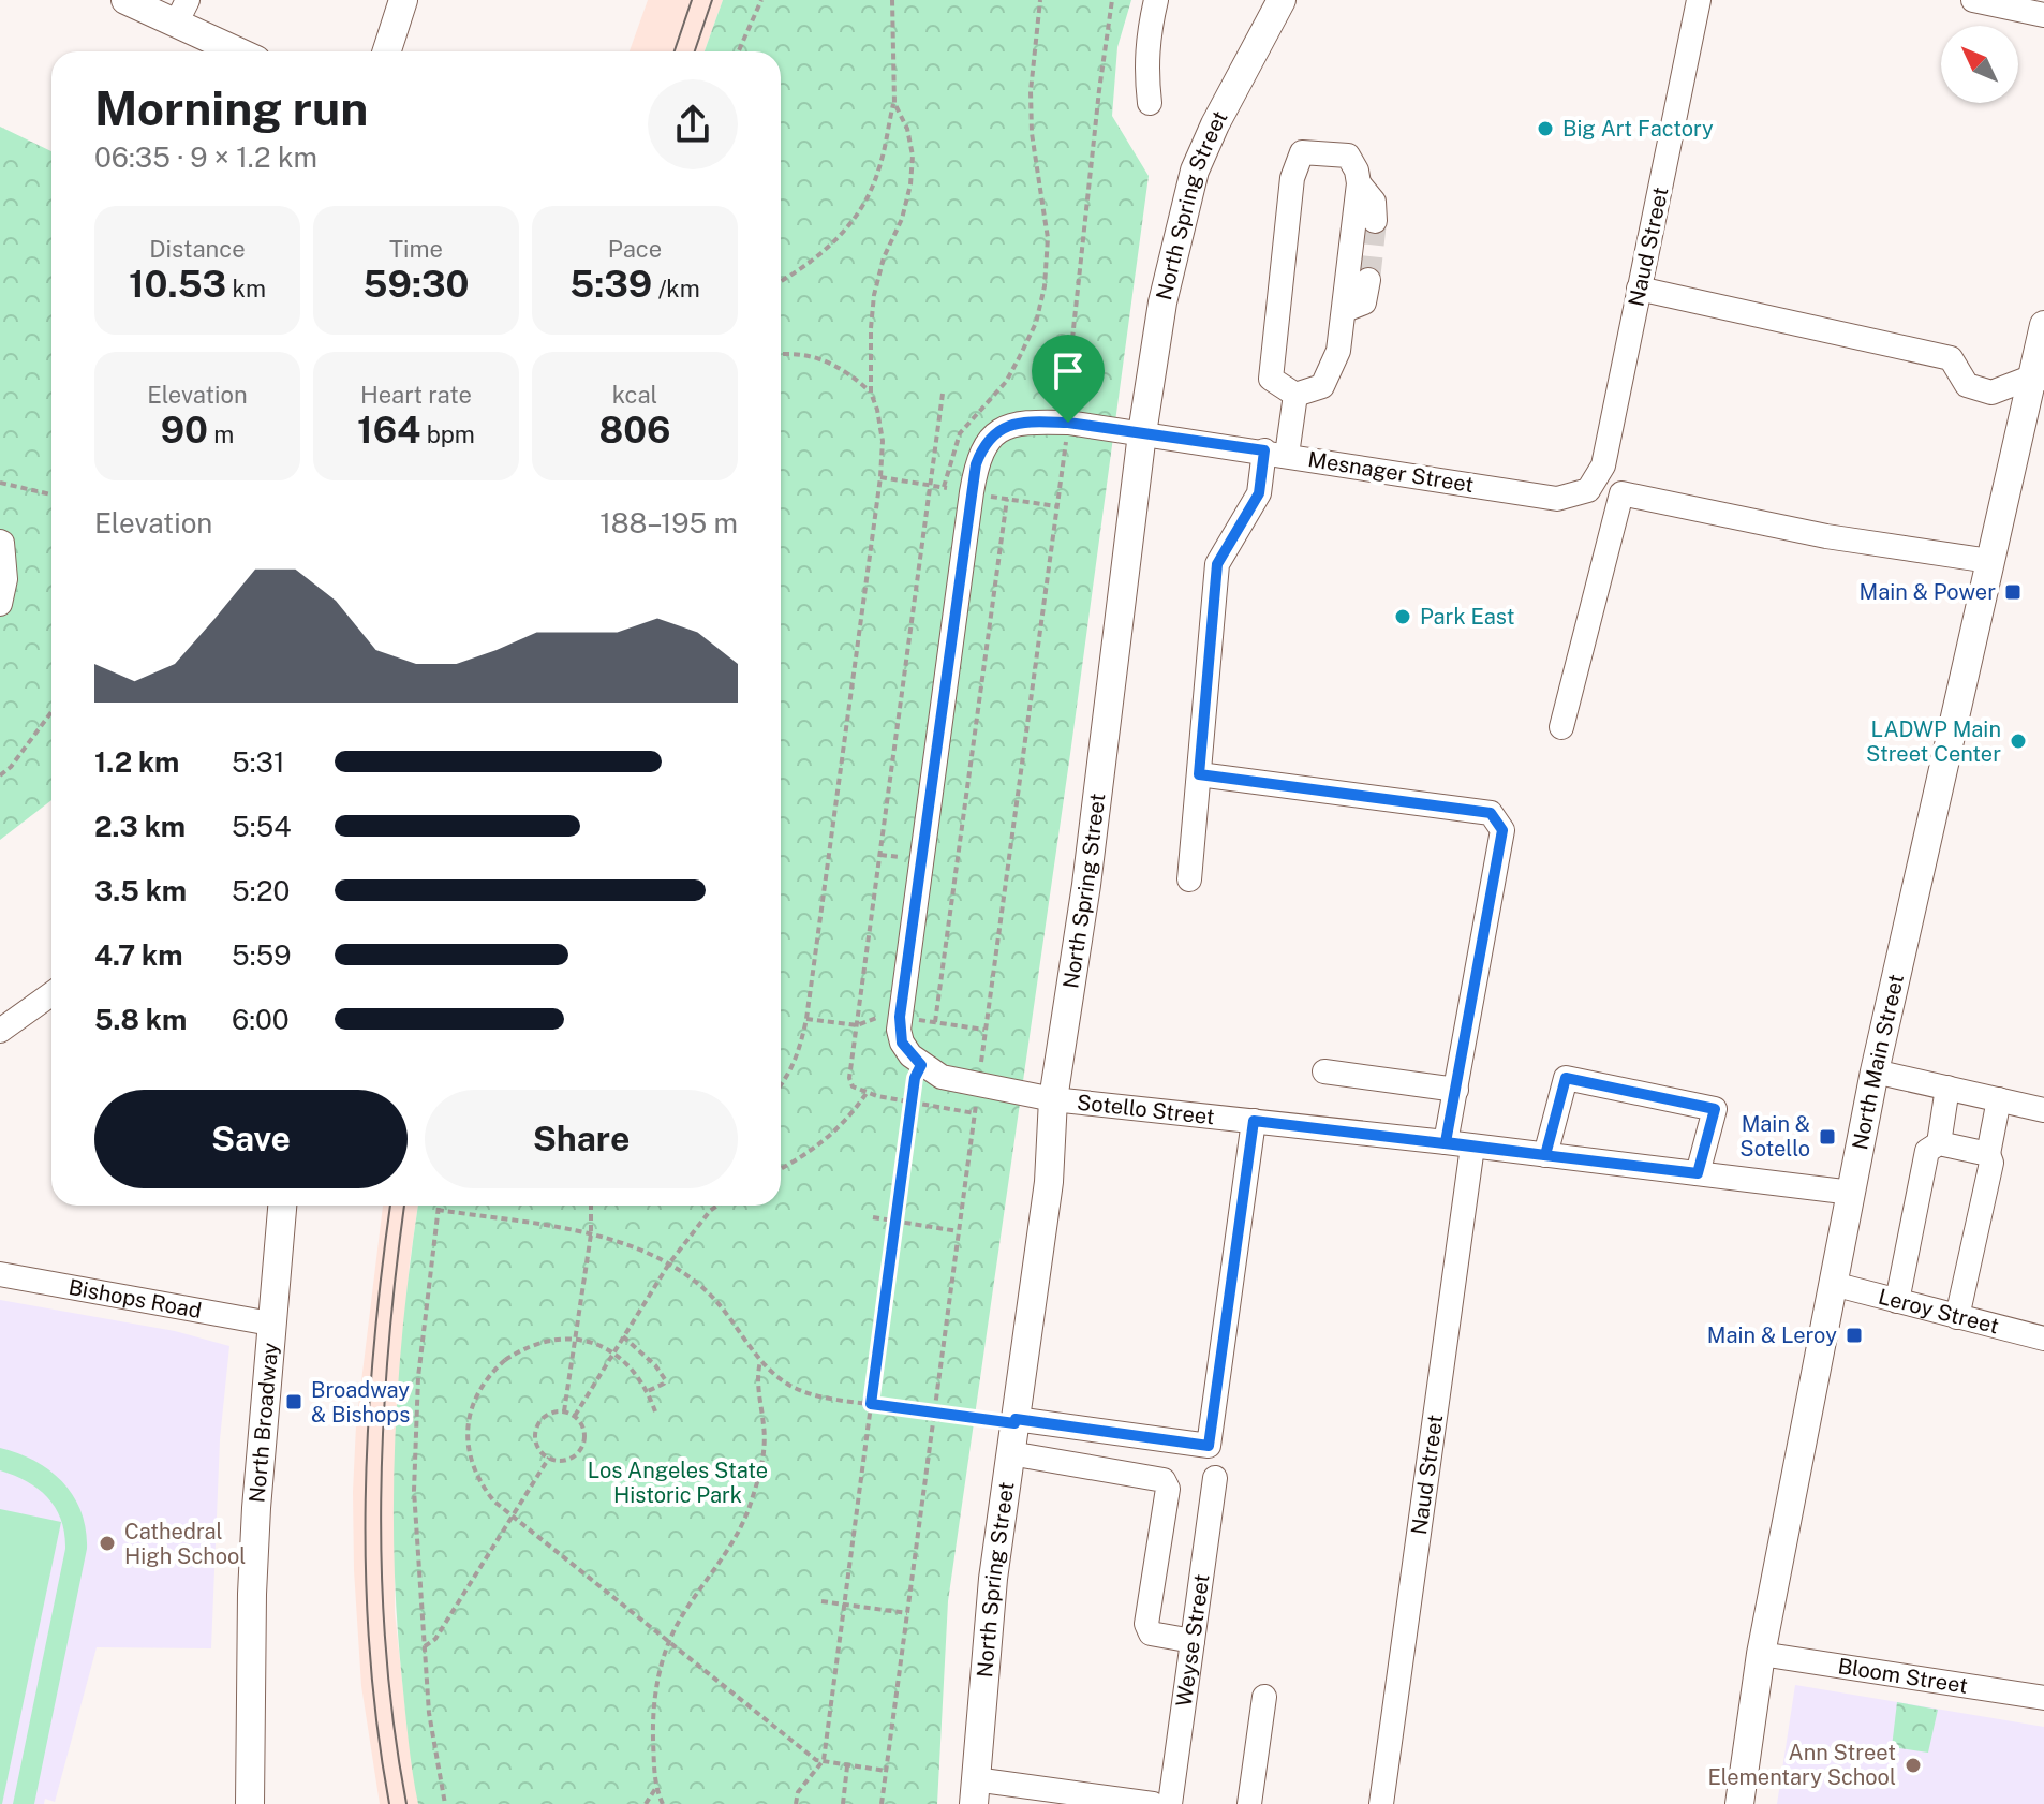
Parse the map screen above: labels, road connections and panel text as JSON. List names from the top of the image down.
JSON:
{
  "streets": {
    "main road": ["North Spring Street", "North Main Street", "North Broadway"],
    "street": [
      "Naud Street",
      "Mesnager Street",
      "Sotello Street",
      "Bishops Road",
      "Leroy Street",
      "Weyse Street",
      "Bloom Street"
    ]
  },
  "crossings": [
    ["North Spring Street", "Mesnager Street"],
    ["North Spring Street", "Sotello Street"],
    ["Naud Street", "Mesnager Street"],
    ["Naud Street", "Sotello Street"],
    ["Mesnager Street", "Sotello Street"],
    ["North Main Street", "Sotello Street"],
    ["North Main Street", "Leroy Street"],
    ["North Main Street", "Bloom Street"],
    ["Bishops Road", "North Broadway"]
  ],
  "parks": ["Los Angeles State Historic Park"],
  "places": {
    "other": [
      "Big Art Factory",
      "Park East",
      "LADWP Main Street Center",
      "Cathedral High School",
      "Ann Street Elementary School"
    ],
    "transit": [
      "Main & Power",
      "Main & Sotello",
      "Main & Leroy",
      "Broadway & Bishops"
    ]
  },
  "north": "top left",
  "page": {
    "heading": ["Morning run", "06:35 · 9 × 1.2 km"],
    "stats": [
      ["Distance", "10.53 km"],
      ["Time", "59:30"],
      ["Pace", "5:39 /km"],
      ["Elevation", "90 m"],
      ["Heart rate", "164 bpm"],
      ["kcal", "806"]
    ],
    "chart": ["Elevation", "188–195 m"],
    "list": [
      {
        "name": "1.2 km",
        "note": "5:31"
      },
      {
        "name": "2.3 km",
        "note": "5:54"
      },
      {
        "name": "3.5 km",
        "note": "5:20"
      },
      {
        "name": "4.7 km",
        "note": "5:59"
      },
      {
        "name": "5.8 km",
        "note": "6:00"
      }
    ],
    "buttons": ["Save", "Share"]
  }
}
